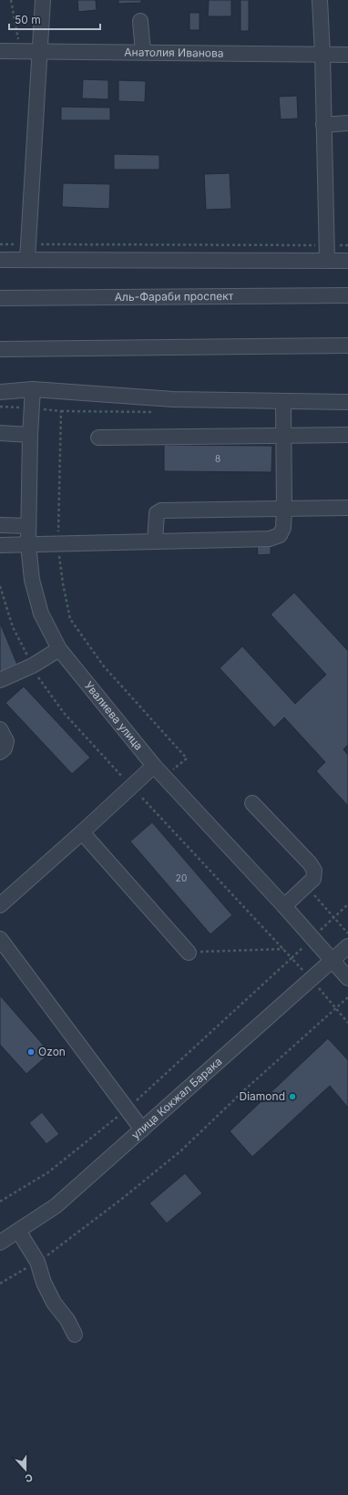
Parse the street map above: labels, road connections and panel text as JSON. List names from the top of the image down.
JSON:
{
  "streets": {
    "street": [
      "Анатолия Иванова",
      "Аль-Фараби проспект",
      "Увалиева улица",
      "улица Кокжал Барака"
    ]
  },
  "crossings": [
    ["Увалиева улица", "улица Кокжал Барака"]
  ],
  "places": ["Ozon", "Diamond"],
  "house_numbers": ["8", "20"],
  "scale_bar": "50 m",
  "north": "bottom"
}
